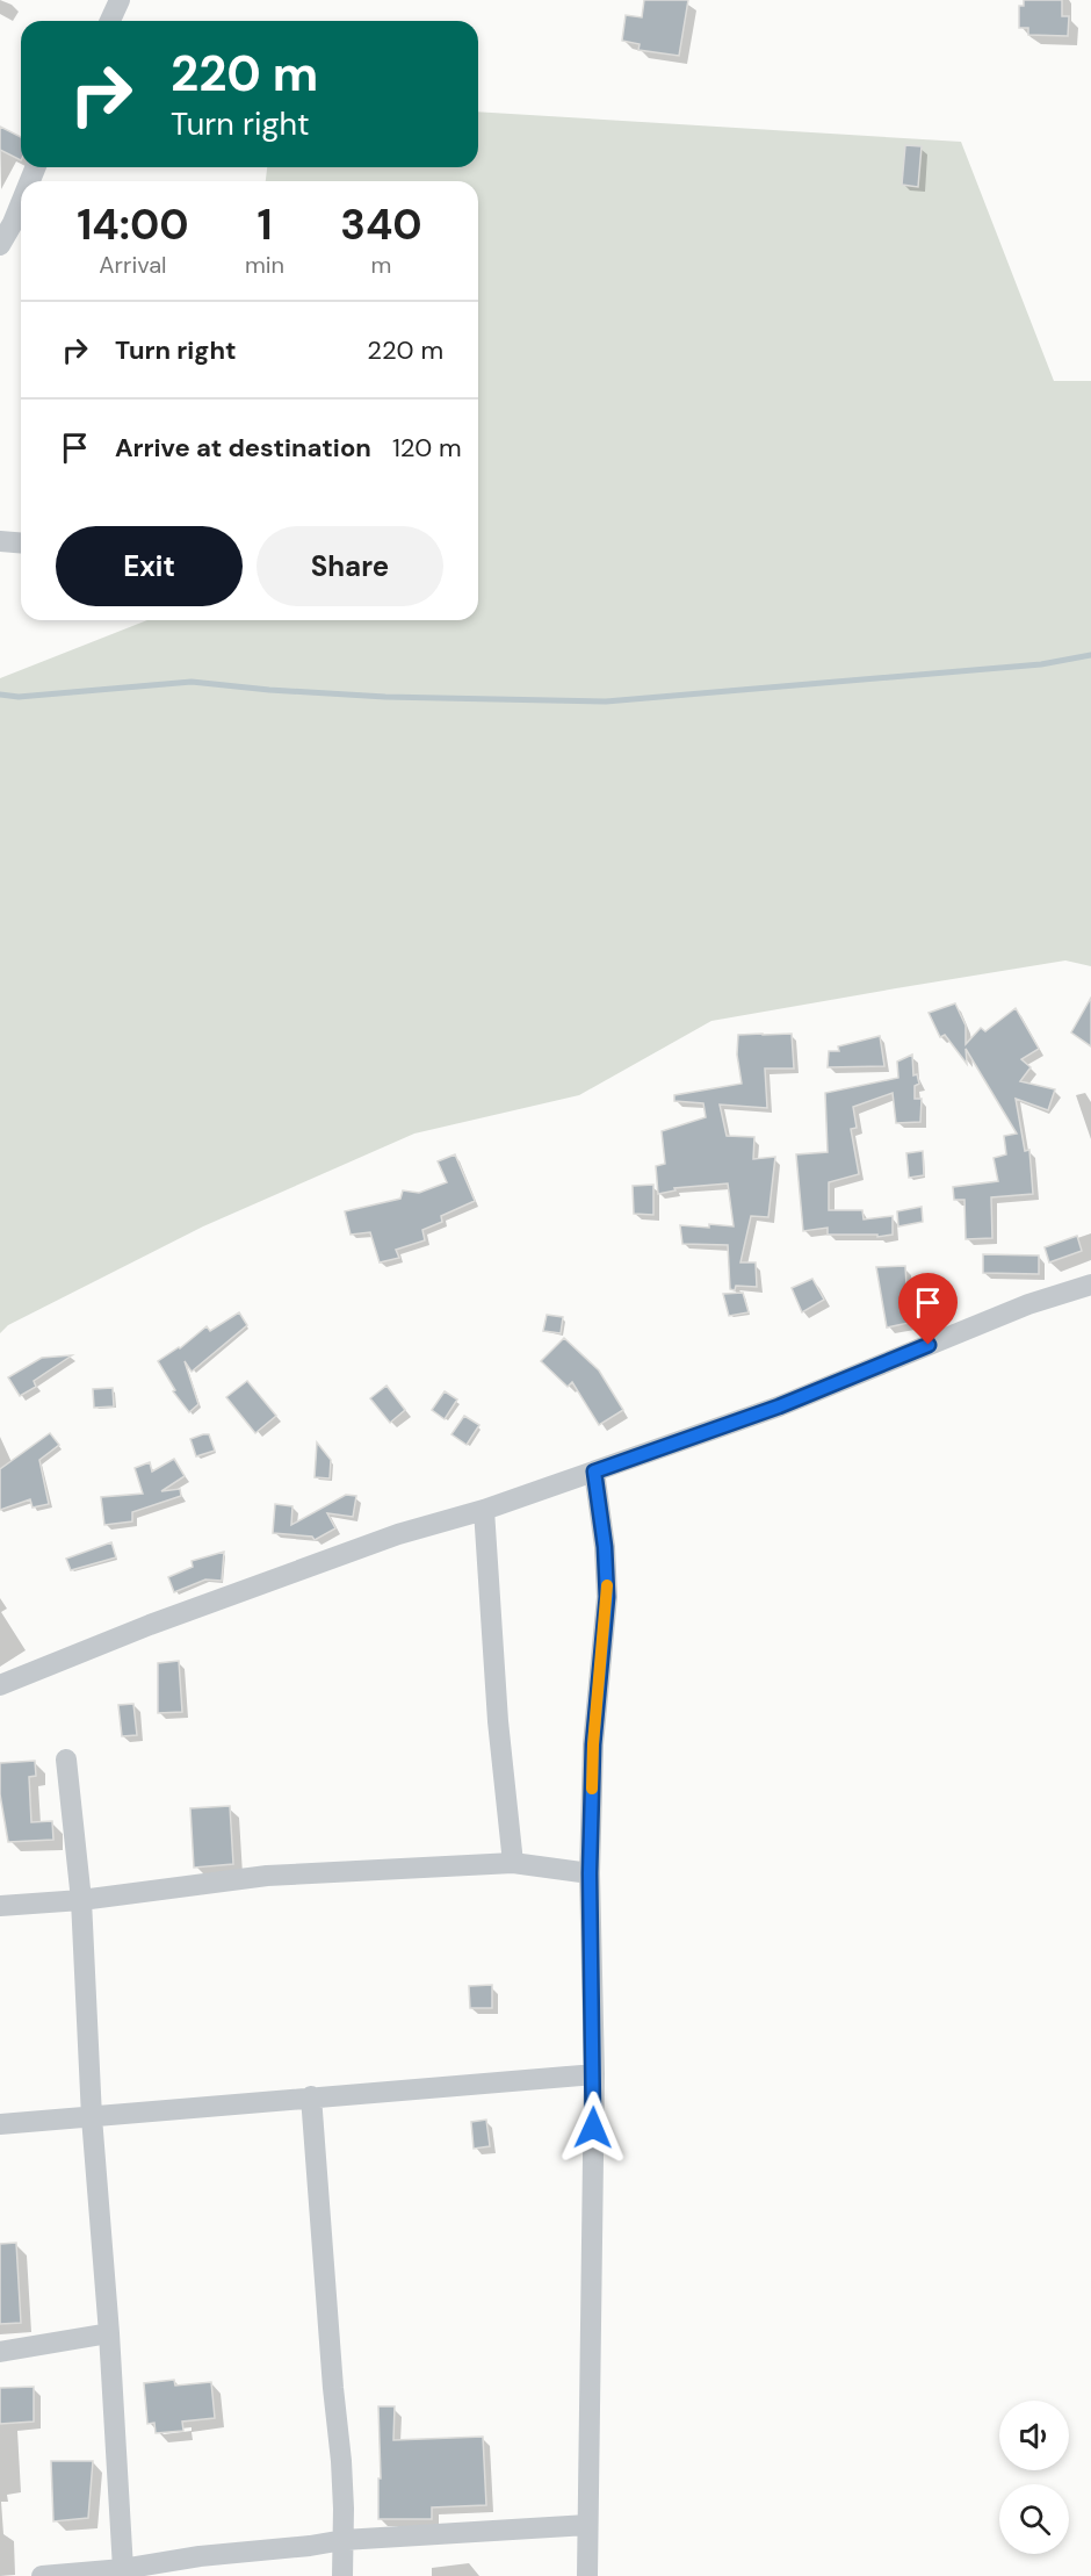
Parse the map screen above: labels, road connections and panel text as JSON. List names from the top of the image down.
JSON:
{
  "page": {
    "turn": ["220 m", "Turn right"],
    "eta": [
      "14:00",
      "Arrival",
      "1",
      "min",
      "340",
      "m"
    ],
    "list": [
      {
        "name": "Turn right",
        "value": "220 m"
      },
      {
        "name": "Arrive at destination",
        "value": "120 m"
      }
    ],
    "buttons": ["Exit", "Share"]
  }
}
